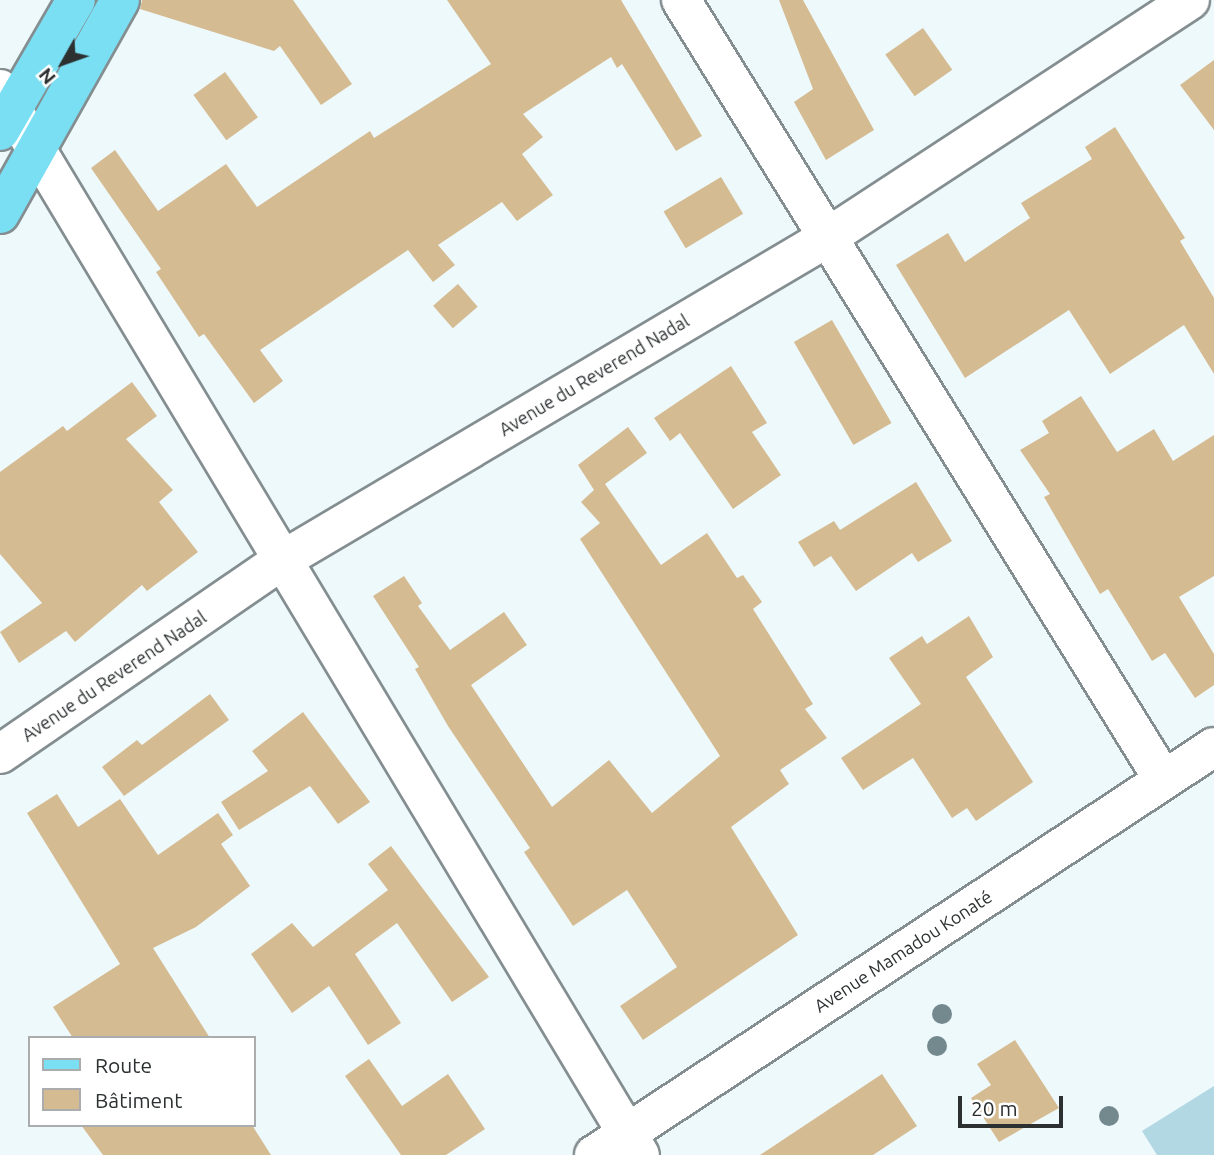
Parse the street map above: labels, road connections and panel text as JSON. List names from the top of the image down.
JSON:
{
  "streets": {
    "street": ["Avenue du Reverend Nadal", "Avenue Mamadou Konaté"]
  },
  "legend": ["Route", "Bâtiment"],
  "scale_bar": "20 m",
  "north": "bottom left"
}
